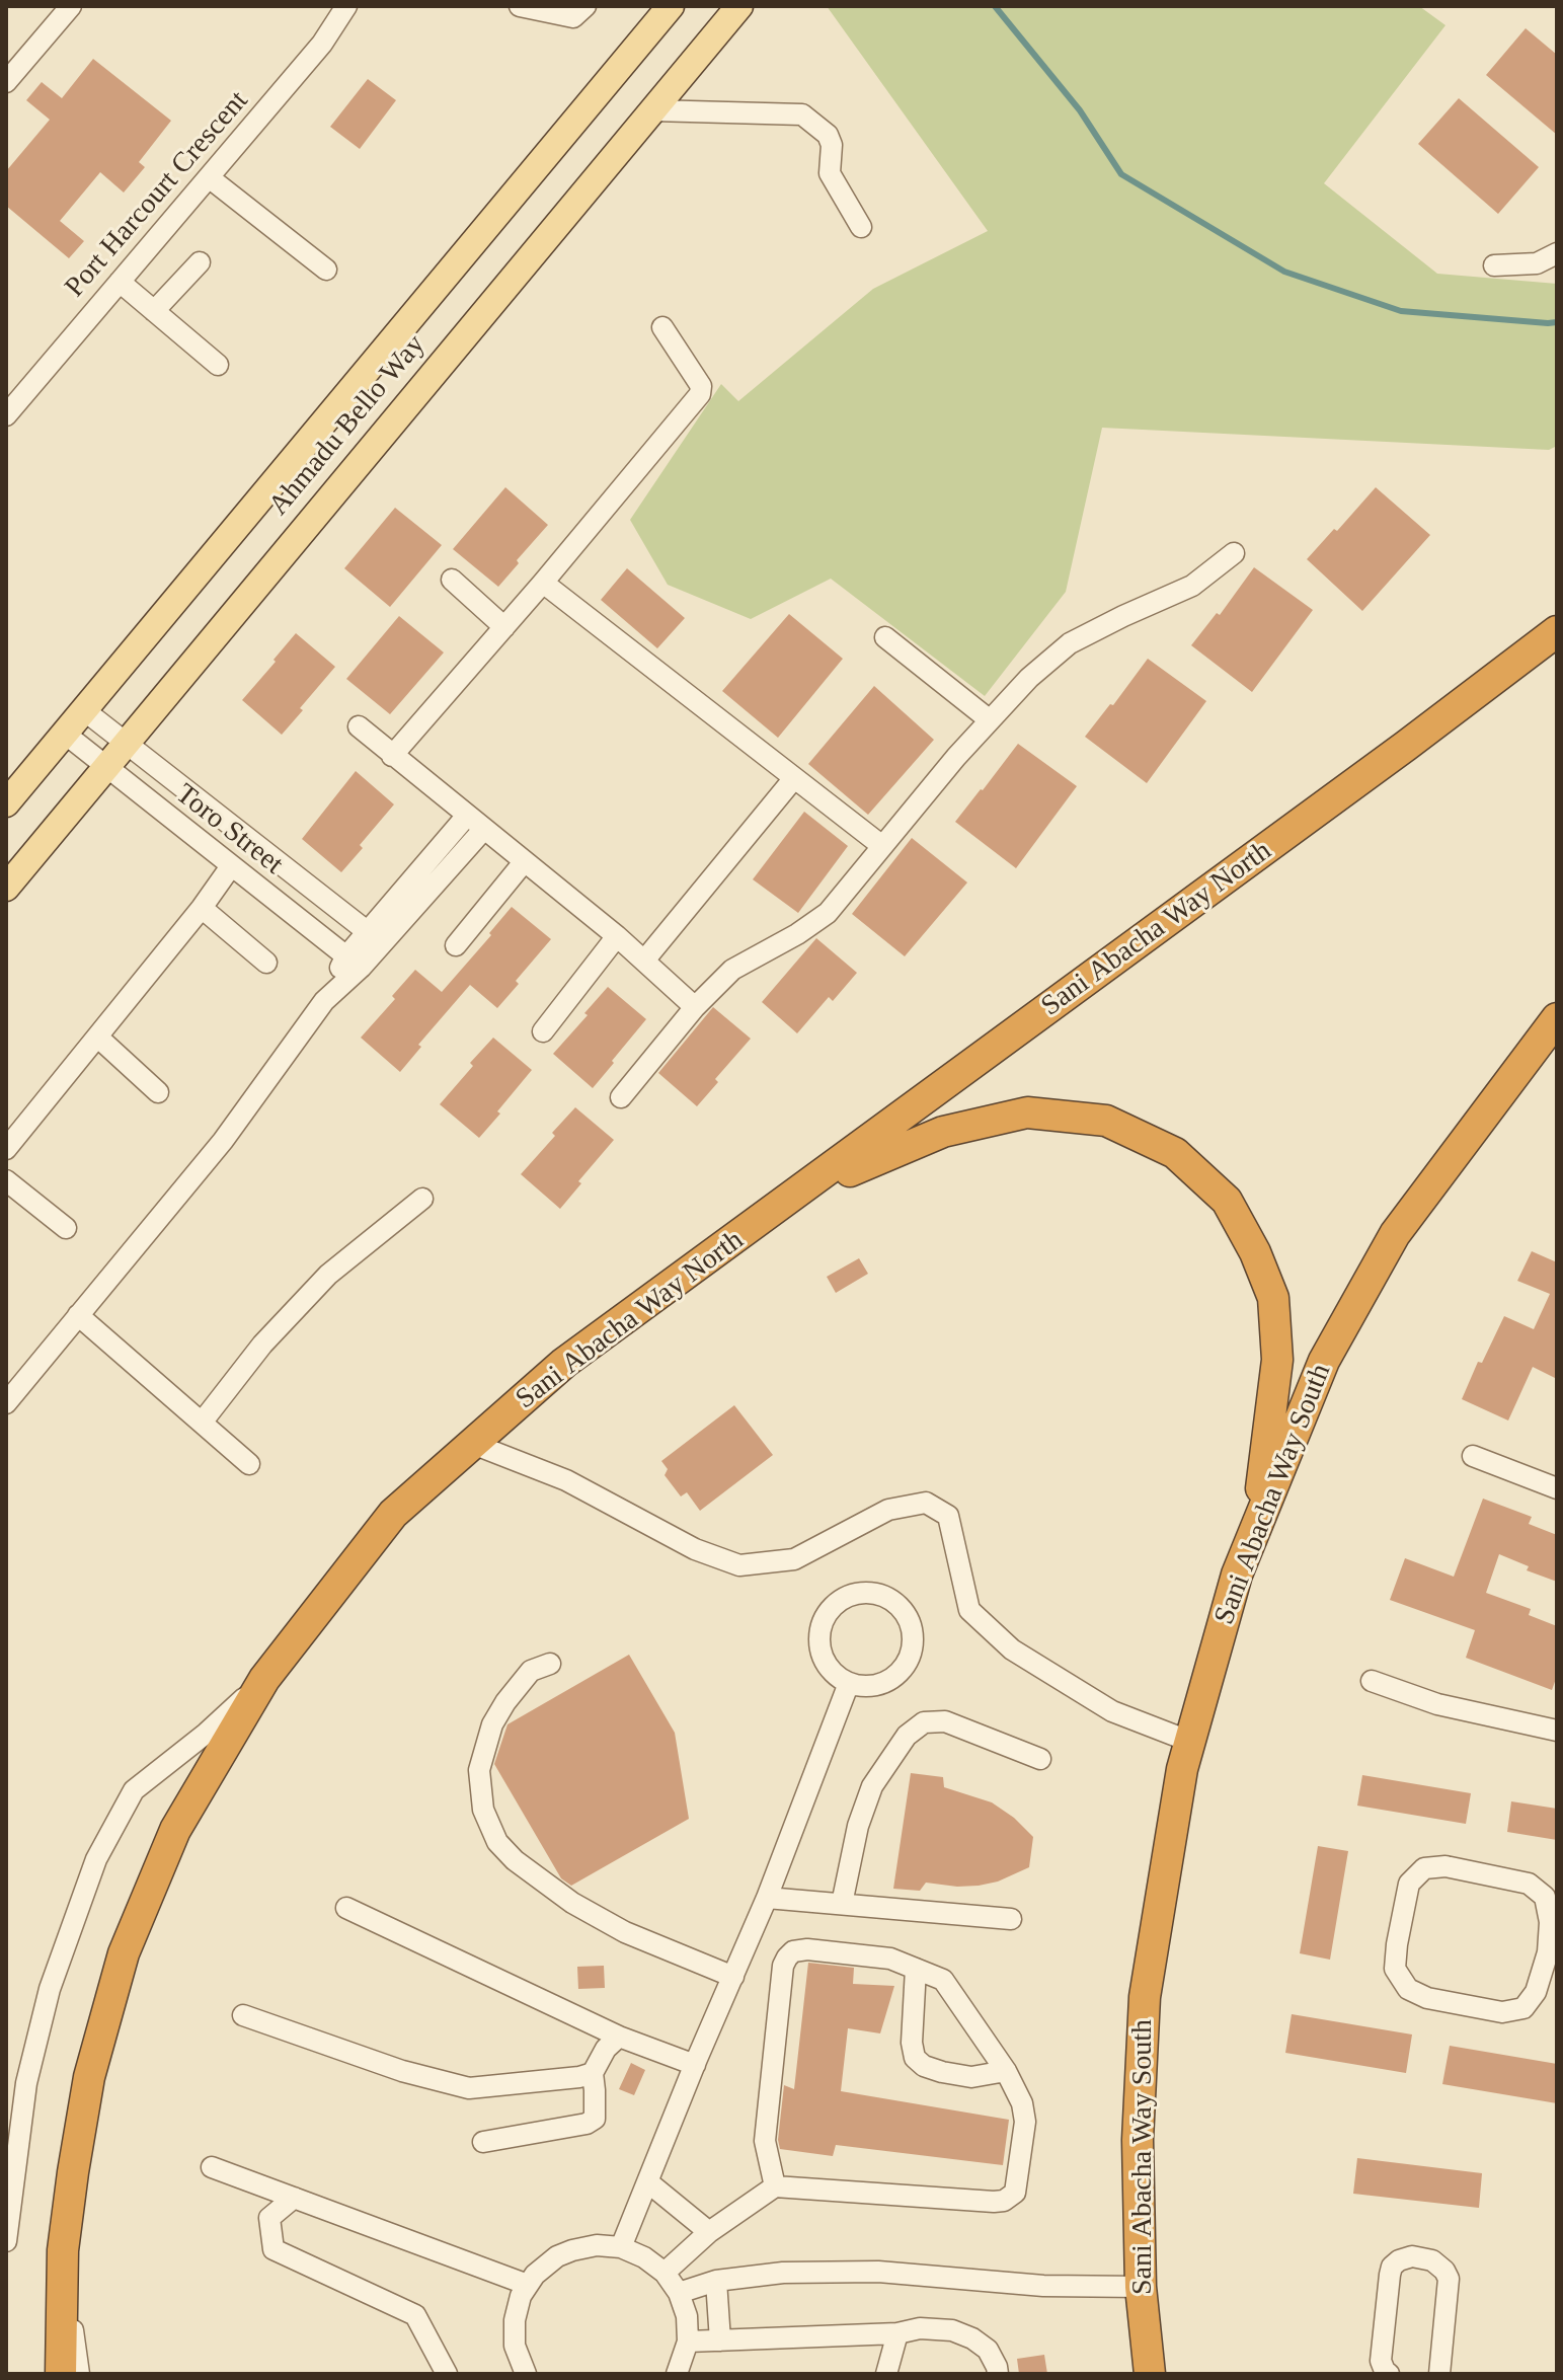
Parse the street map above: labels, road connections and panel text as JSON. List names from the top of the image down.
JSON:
{
  "streets": {
    "highway": ["Sani Abacha Way North", "Sani Abacha Way South"],
    "main road": ["Ahmadu Bello Way"],
    "street": ["Port Harcourt Crescent", "Toro Street"]
  },
  "crossings": [
    ["Ahmadu Bello Way", "Toro Street"]
  ]
}
